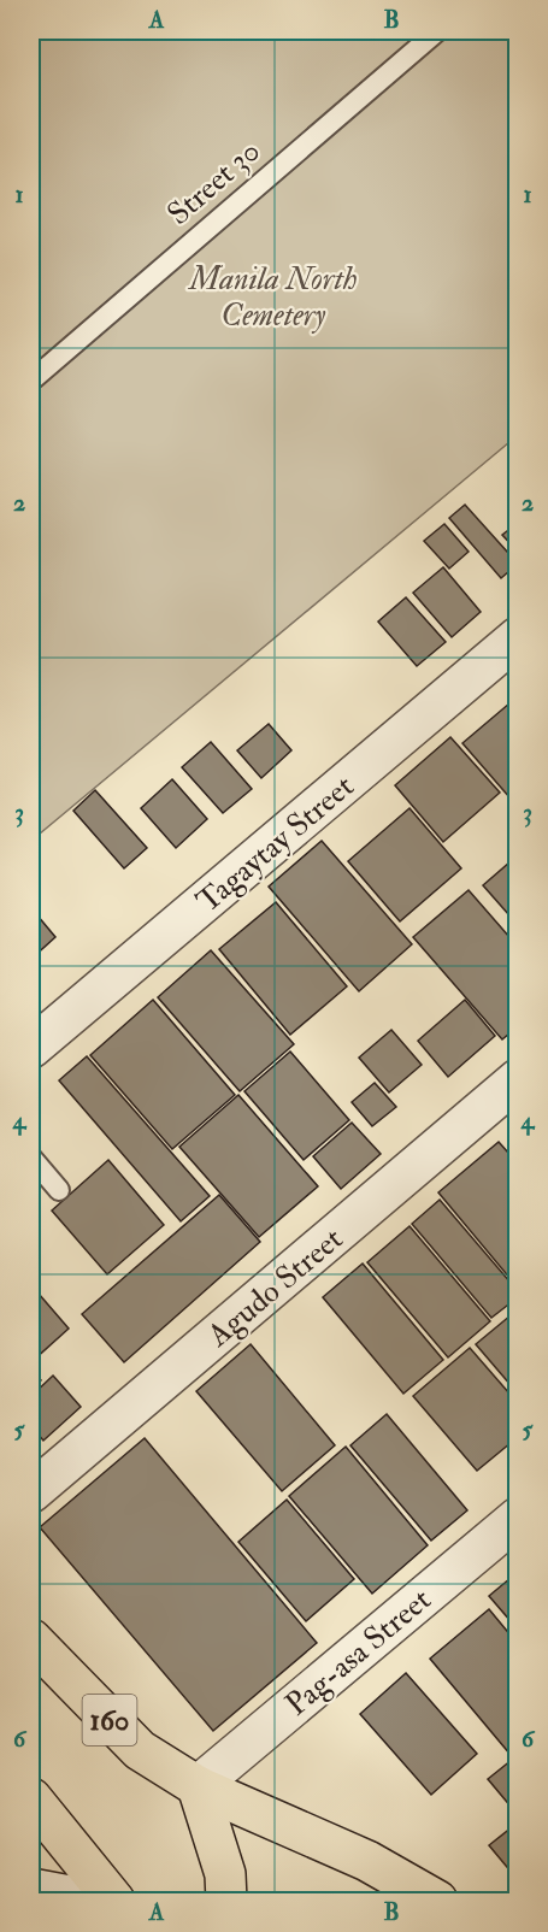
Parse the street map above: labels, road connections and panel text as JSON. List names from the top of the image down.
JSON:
{
  "streets": {
    "main road": ["160"],
    "street": ["Tagaytay Street", "Agudo Street", "Pag-asa Street"],
    "lane": ["Street 30"]
  },
  "crossings": [
    ["Pag-asa Street", "160"]
  ],
  "parks": ["Manila North Cemetery"],
  "grid": {
    "columns": ["A", "B"],
    "rows": [
      "1",
      "2",
      "3",
      "4",
      "5",
      "6"
    ]
  }
}
